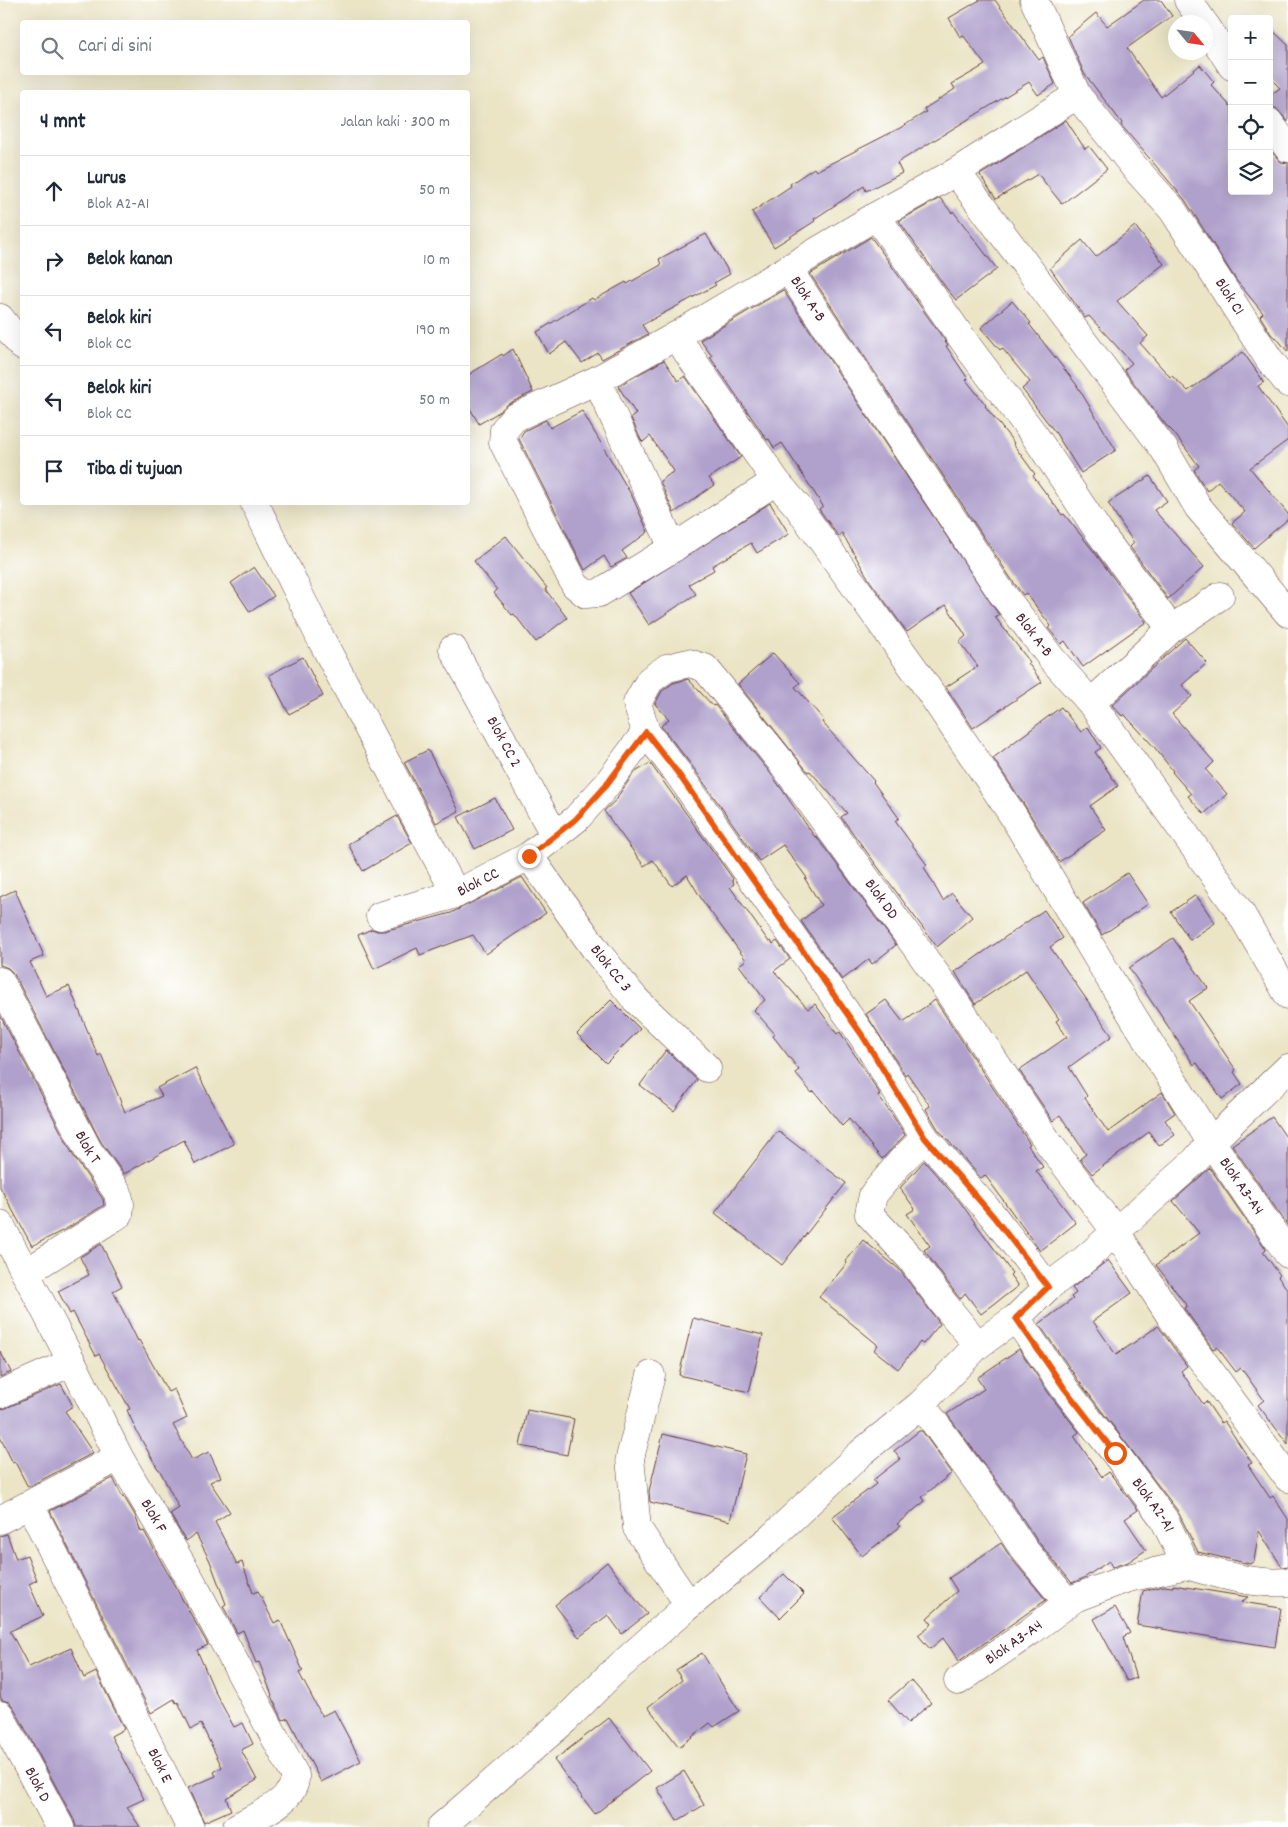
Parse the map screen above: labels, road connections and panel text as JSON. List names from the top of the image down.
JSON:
{
  "streets": {
    "street": [
      "Blok C1",
      "Blok A-B",
      "Blok CC 2",
      "Blok CC",
      "Blok DD",
      "Blok CC 3",
      "Blok T",
      "Blok A3-A4",
      "Blok A2-A1",
      "Blok F",
      "Blok E",
      "Blok D"
    ]
  },
  "crossings": [
    ["Blok CC 2", "Blok CC"],
    ["Blok CC", "Blok DD"],
    ["Blok CC", "Blok CC 3"],
    ["Blok T", "Blok F"],
    ["Blok A3-A4", "Blok A2-A1"]
  ],
  "north": "bottom right",
  "page": {
    "map_buttons": ["+", "−"],
    "search": "Cari di sini",
    "heading": ["4 mnt", "Jalan kaki · 300 m"],
    "list": [
      ["Lurus", "Blok A2-A1", "50 m"],
      ["Belok kanan", "10 m"],
      ["Belok kiri", "Blok CC", "190 m"],
      ["Belok kiri", "Blok CC", "50 m"],
      "Tiba di tujuan"
    ]
  }
}
